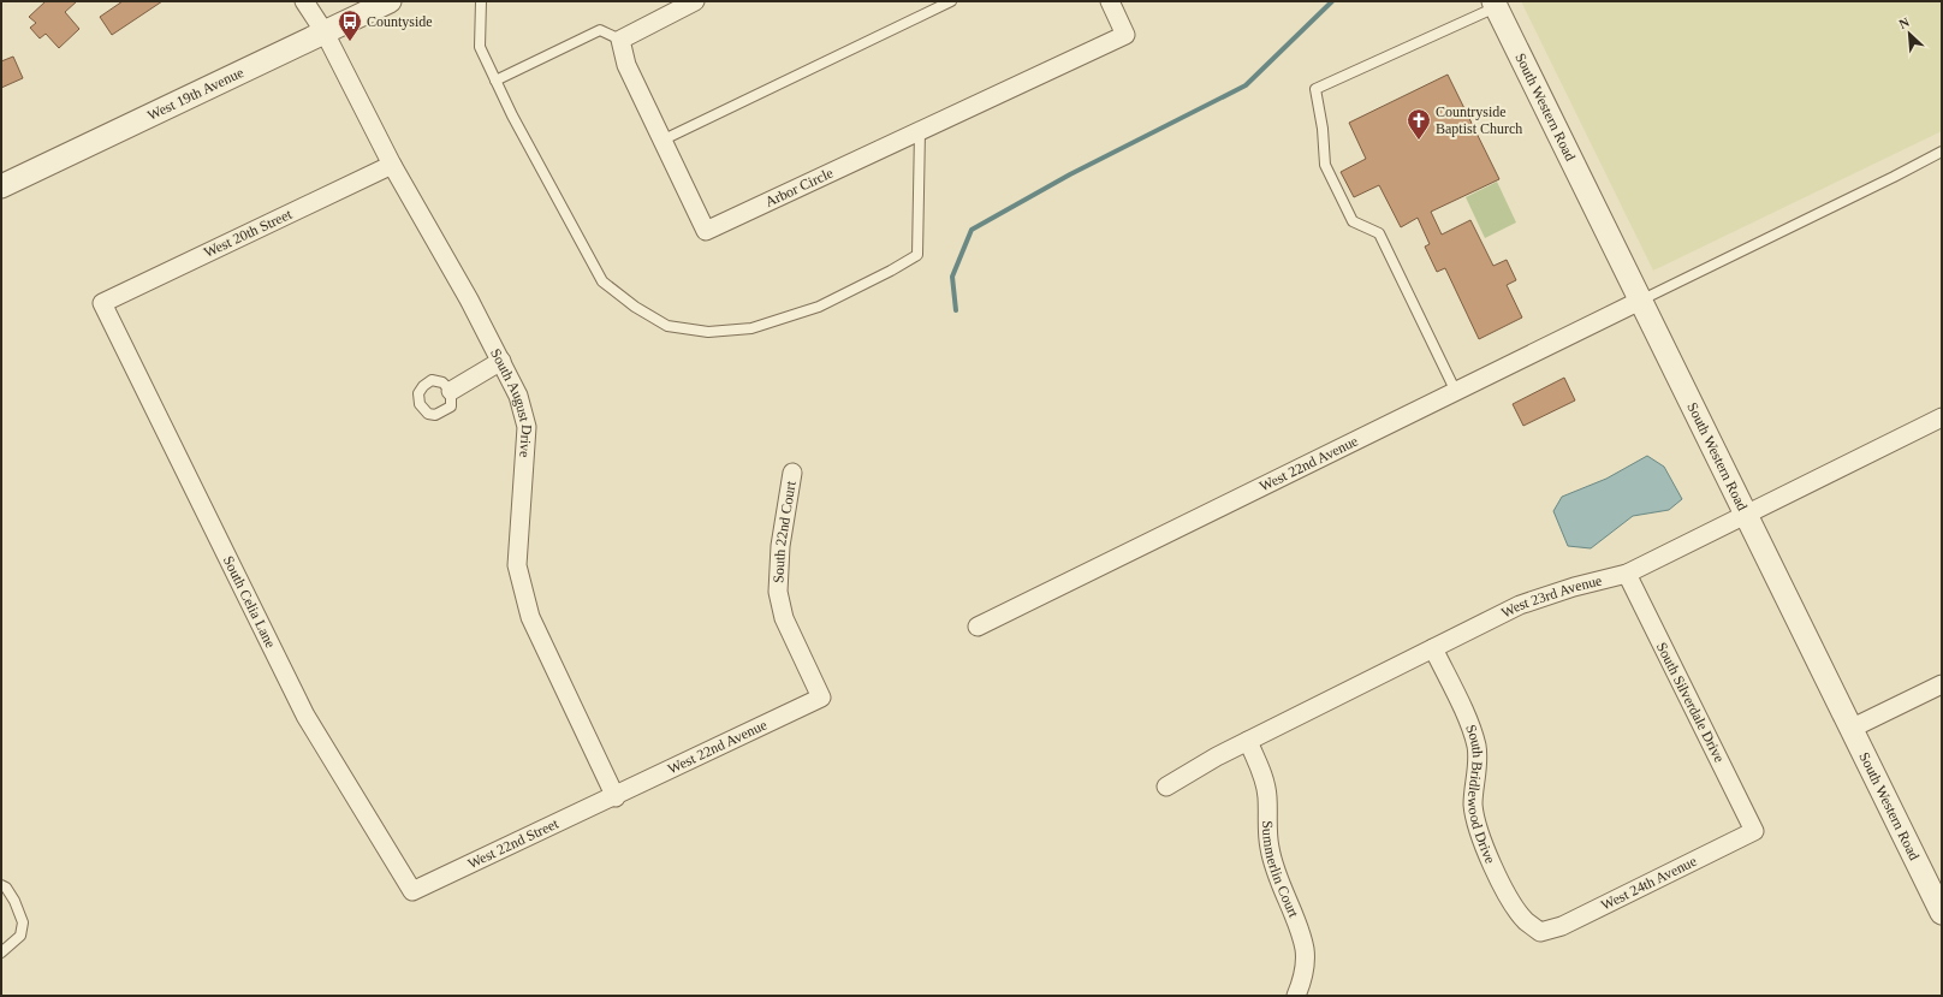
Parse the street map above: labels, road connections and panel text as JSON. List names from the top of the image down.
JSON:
{
  "streets": {
    "street": [
      "West 19th Avenue",
      "South Western Road",
      "Arbor Circle",
      "West 20th Street",
      "South August Drive",
      "West 22nd Avenue",
      "South 22nd Court",
      "West 23rd Avenue",
      "South Celia Lane",
      "South Silverdale Drive",
      "South Bridlewood Drive",
      "West 22nd Street",
      "Summerlin Court",
      "West 24th Avenue"
    ]
  },
  "crossings": [
    ["West 19th Avenue", "South August Drive"],
    ["South Western Road", "West 22nd Avenue"],
    ["South Western Road", "West 23rd Avenue"],
    ["West 20th Street", "South August Drive"],
    ["West 20th Street", "South Celia Lane"],
    ["South August Drive", "West 22nd Avenue"],
    ["South August Drive", "West 22nd Street"],
    ["West 22nd Avenue", "South 22nd Court"],
    ["West 22nd Avenue", "West 22nd Street"],
    ["West 23rd Avenue", "South Silverdale Drive"],
    ["West 23rd Avenue", "South Bridlewood Drive"],
    ["West 23rd Avenue", "Summerlin Court"],
    ["South Celia Lane", "West 22nd Street"],
    ["South Silverdale Drive", "West 24th Avenue"],
    ["South Bridlewood Drive", "West 24th Avenue"]
  ],
  "places": {
    "bus stop": ["Countyside"],
    "church": ["Countryside Baptist Church"]
  },
  "north": "top left"
}
